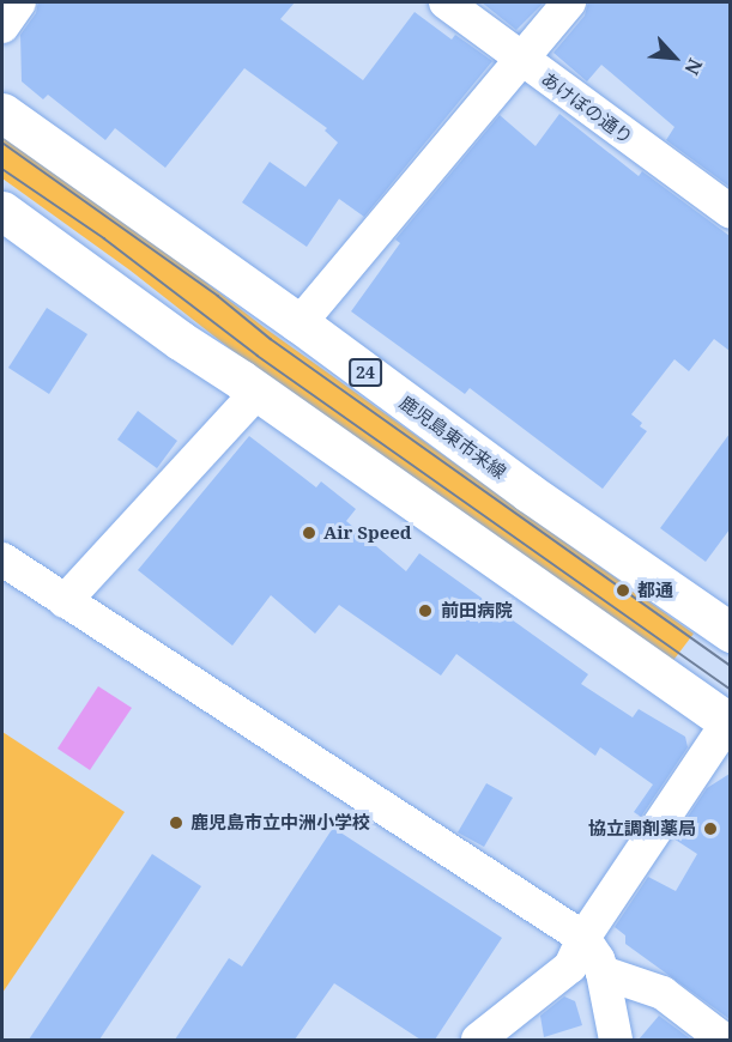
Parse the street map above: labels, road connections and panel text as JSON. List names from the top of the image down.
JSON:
{
  "streets": {
    "main road": ["24", "鹿児島東市来線"],
    "street": ["あけぼの通り"]
  },
  "places": [
    "Air Speed",
    "都通",
    "前田病院",
    "鹿児島市立中洲小学校",
    "協立調剤薬局"
  ],
  "north": "bottom right"
}
